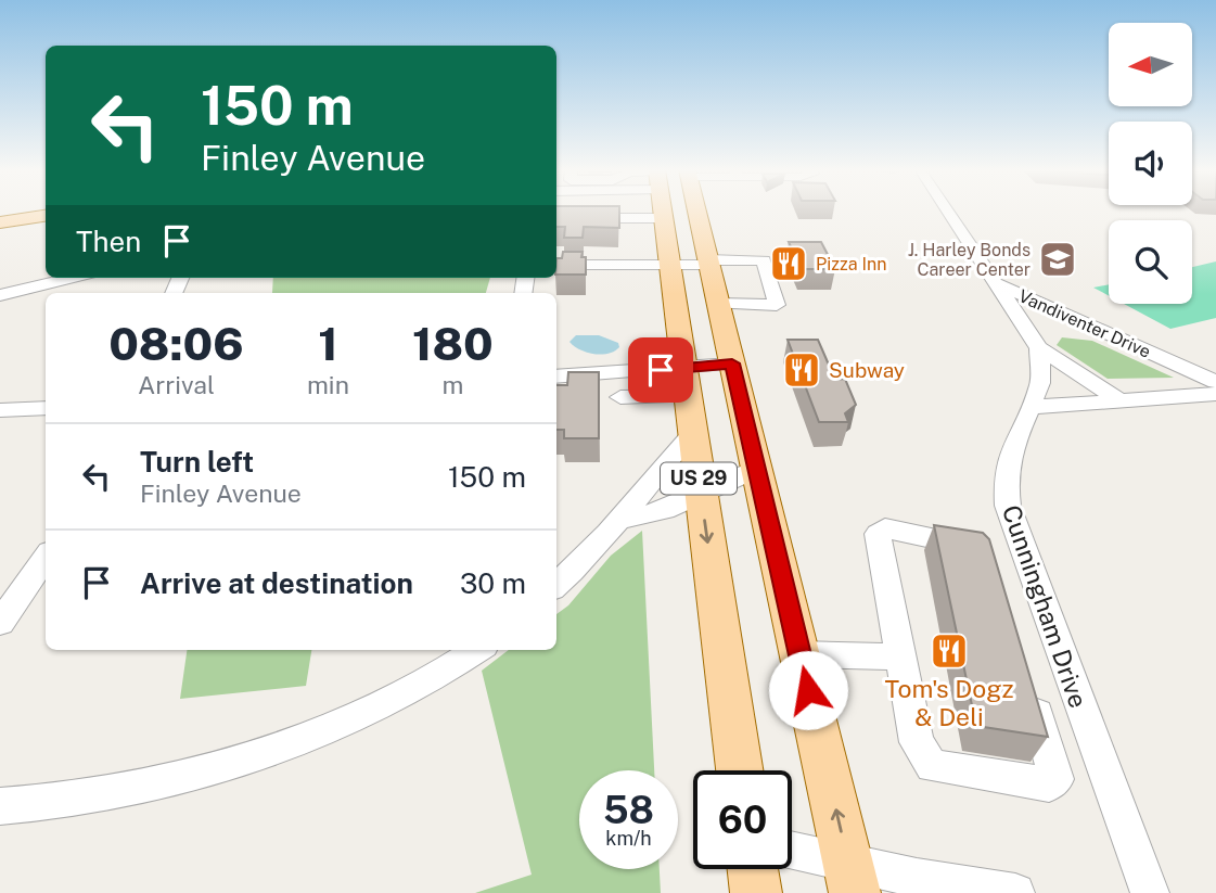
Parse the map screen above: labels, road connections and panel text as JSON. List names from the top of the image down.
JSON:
{
  "streets": {
    "main road": ["US 29"],
    "street": ["Vandiventer Drive", "Cunningham Drive"]
  },
  "places": {
    "school or university": ["J. Harley Bonds Career Center"],
    "restaurant": ["Pizza Inn", "Subway", "Tom's Dogz & Deli"]
  },
  "north": "left",
  "page": {
    "turn": ["150 m", "Finley Avenue"],
    "then": "Then",
    "eta": [
      "08:06",
      "Arrival",
      "1",
      "min",
      "180",
      "m"
    ],
    "list": [
      {
        "name": "Turn left",
        "note": "Finley Avenue",
        "value": "150 m"
      },
      {
        "name": "Arrive at destination",
        "value": "30 m"
      }
    ],
    "speed": "58 km/h",
    "limit": "60"
  }
}
